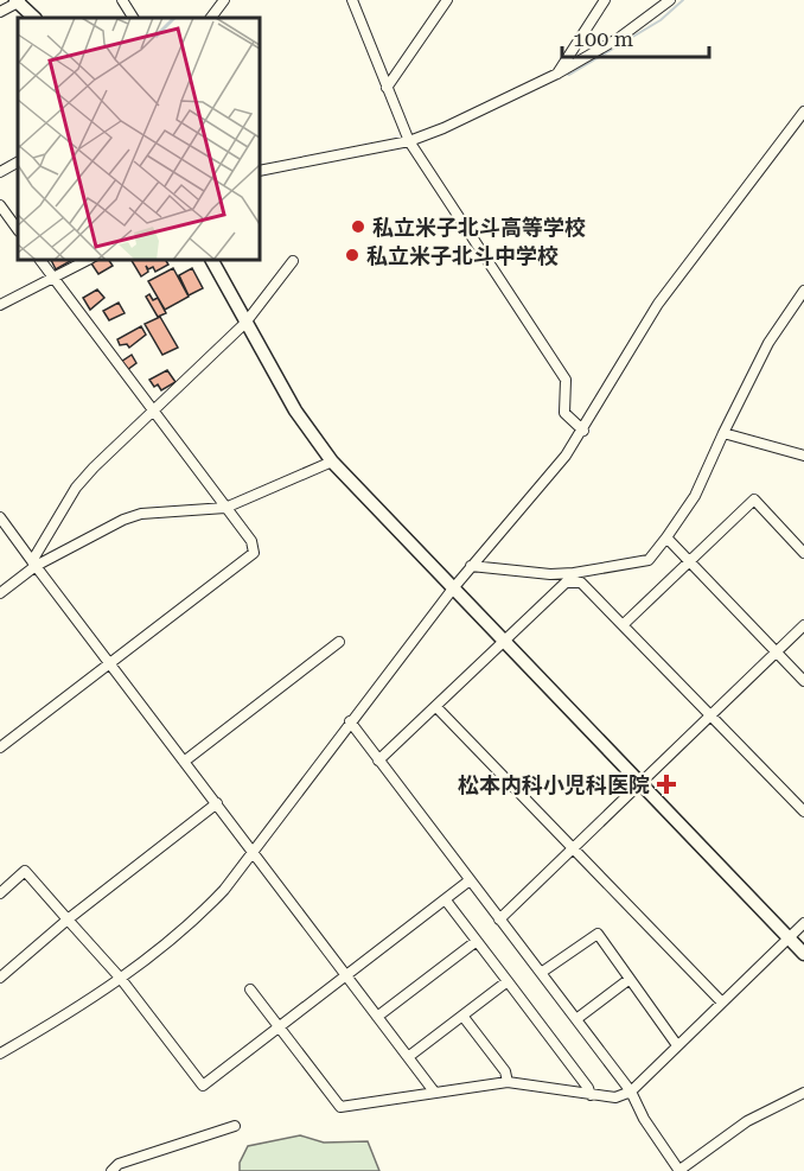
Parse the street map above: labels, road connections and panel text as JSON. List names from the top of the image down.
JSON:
{
  "places": {
    "other": ["私立米子北斗高等学校", "私立米子北斗中学校"],
    "health": ["松本内科小児科医院"]
  },
  "scale_bar": "100 m"
}
